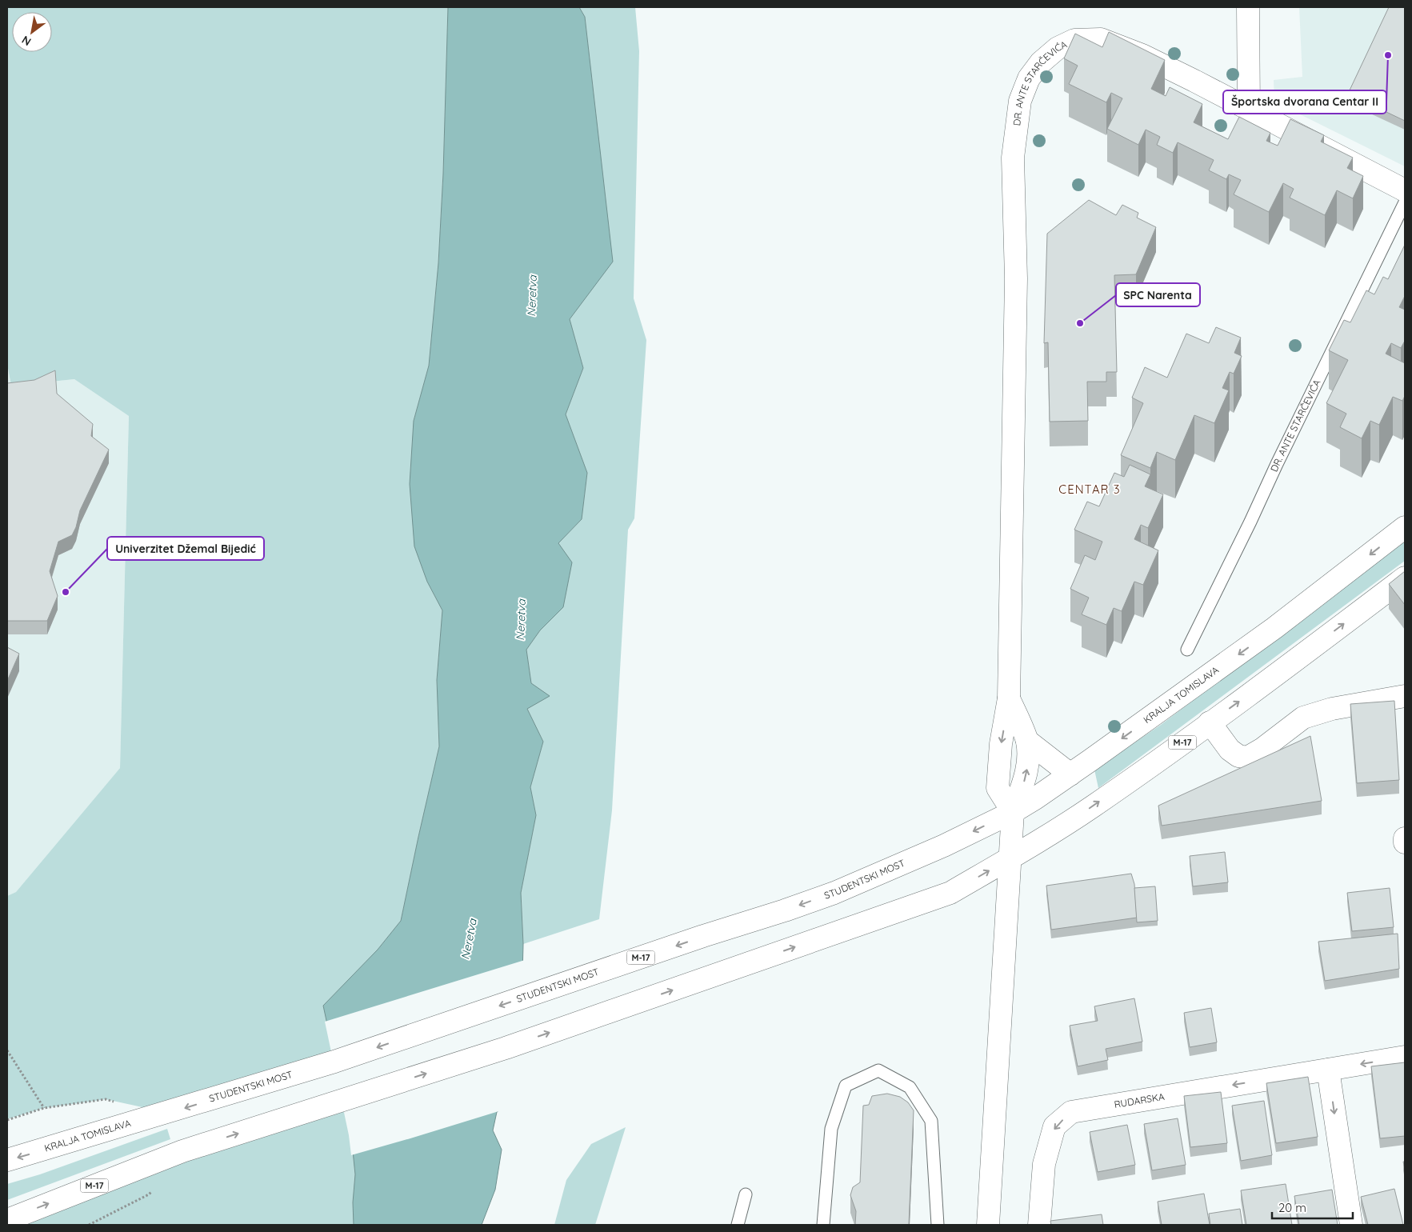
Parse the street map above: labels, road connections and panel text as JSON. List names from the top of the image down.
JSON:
{
  "streets": {
    "main road": [
      "DR. ANTE STARČEVIĆA",
      "KRALJA TOMISLAVA",
      "M-17",
      "STUDENTSKI MOST",
      "RUDARSKA"
    ]
  },
  "crossings": [
    ["DR. ANTE STARČEVIĆA", "KRALJA TOMISLAVA"],
    ["KRALJA TOMISLAVA", "STUDENTSKI MOST"]
  ],
  "one_way": ["RUDARSKA"],
  "districts": ["CENTAR 3"],
  "water": ["Neretva"],
  "places": ["Športska dvorana Centar II", "SPC Narenta", "Univerzitet Džemal Bijedić"],
  "scale_bar": "20 m",
  "north": "bottom left"
}
